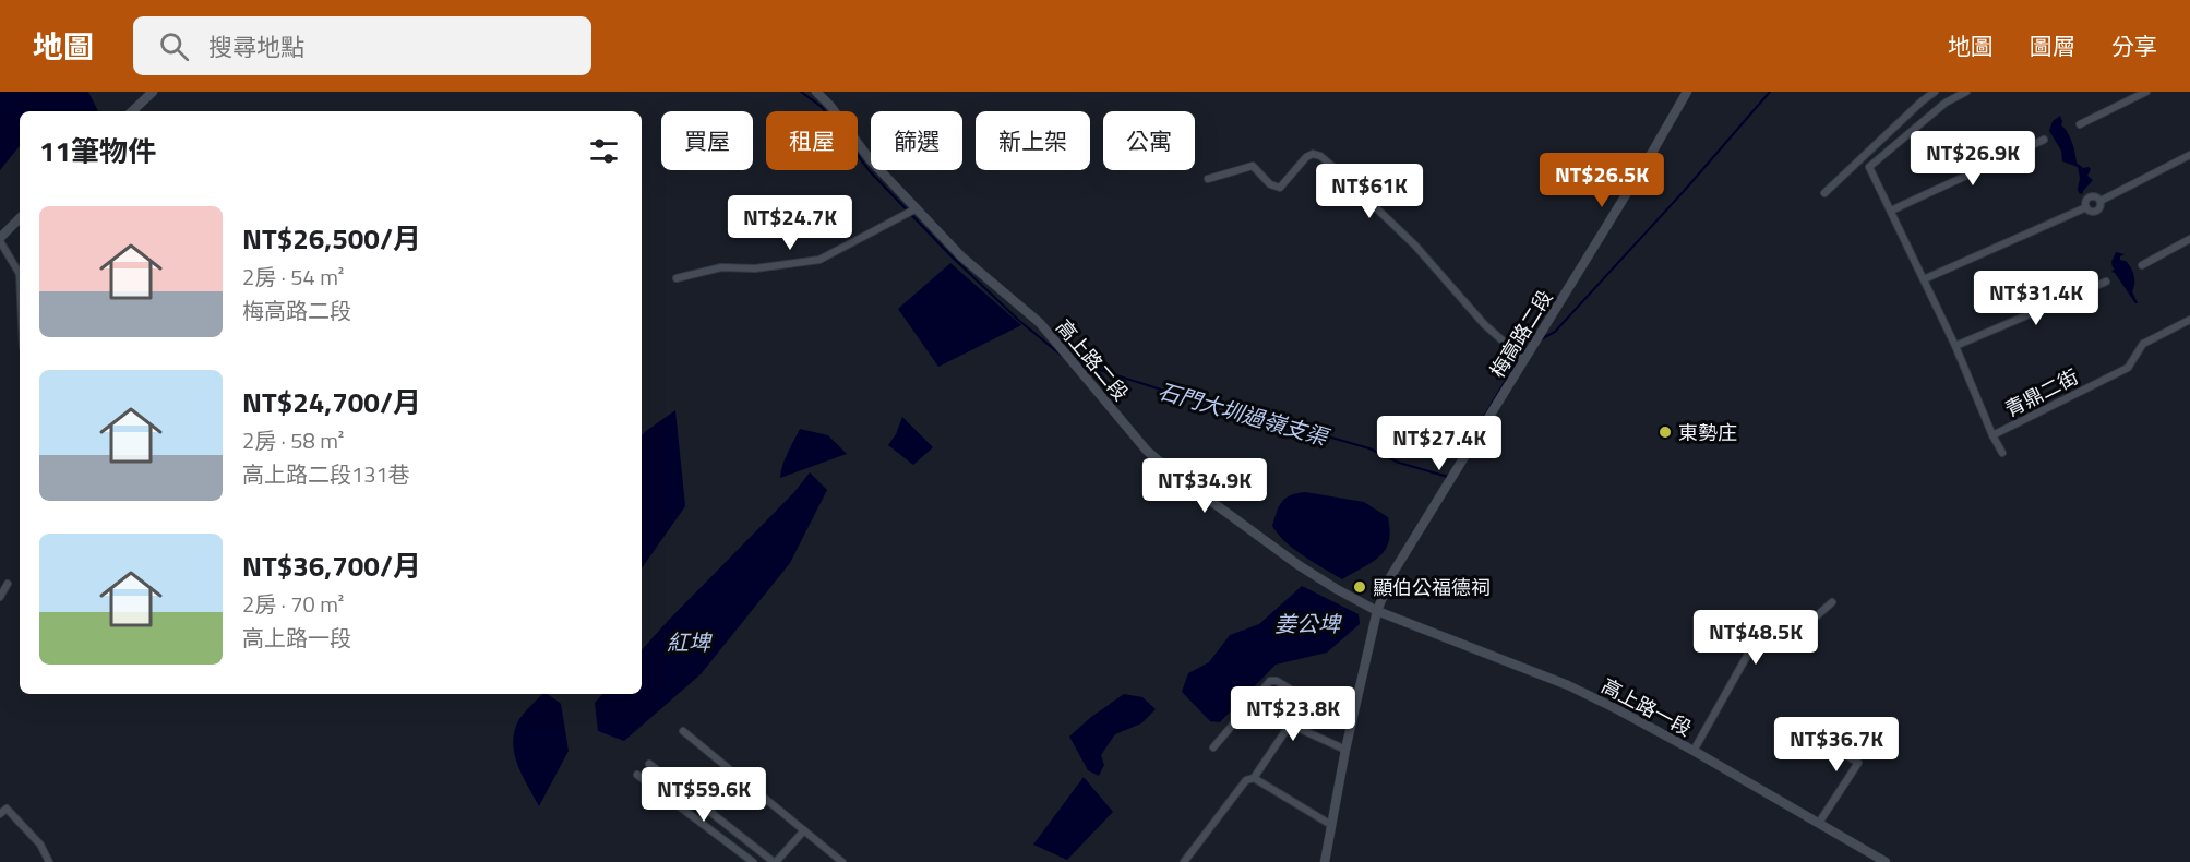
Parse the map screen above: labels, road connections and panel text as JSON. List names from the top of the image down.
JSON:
{
  "streets": {
    "street": [
      "梅高路二段",
      "高上路二段",
      "青鼎二街",
      "高上路一段"
    ]
  },
  "crossings": [
    ["梅高路二段", "高上路二段"],
    ["梅高路二段", "高上路一段"],
    ["高上路二段", "高上路一段"]
  ],
  "water": ["石門大圳過嶺支渠", "姜公埤", "紅埤"],
  "places": ["東勢庄", "顯伯公福德祠"],
  "page": {
    "header": "地圖",
    "search": "搜尋地點",
    "nav": ["地圖", "圖層", "分享"],
    "chip": [
      "買屋",
      "租屋",
      "篩選",
      "新上架",
      "公寓"
    ],
    "heading": "11筆物件",
    "price": [
      "NT$26.9K",
      "NT$26.5K",
      "NT$61K",
      "NT$24.7K",
      "NT$31.4K",
      "NT$27.4K",
      "NT$34.9K",
      "NT$48.5K",
      "NT$23.8K",
      "NT$36.7K",
      "NT$59.6K"
    ],
    "list": [
      {
        "name": "NT$26,500/月",
        "note": "2房 · 54 m² · 梅高路二段"
      },
      {
        "name": "NT$24,700/月",
        "note": "2房 · 58 m² · 高上路二段131巷"
      },
      {
        "name": "NT$36,700/月",
        "note": "2房 · 70 m² · 高上路一段"
      }
    ]
  }
}
